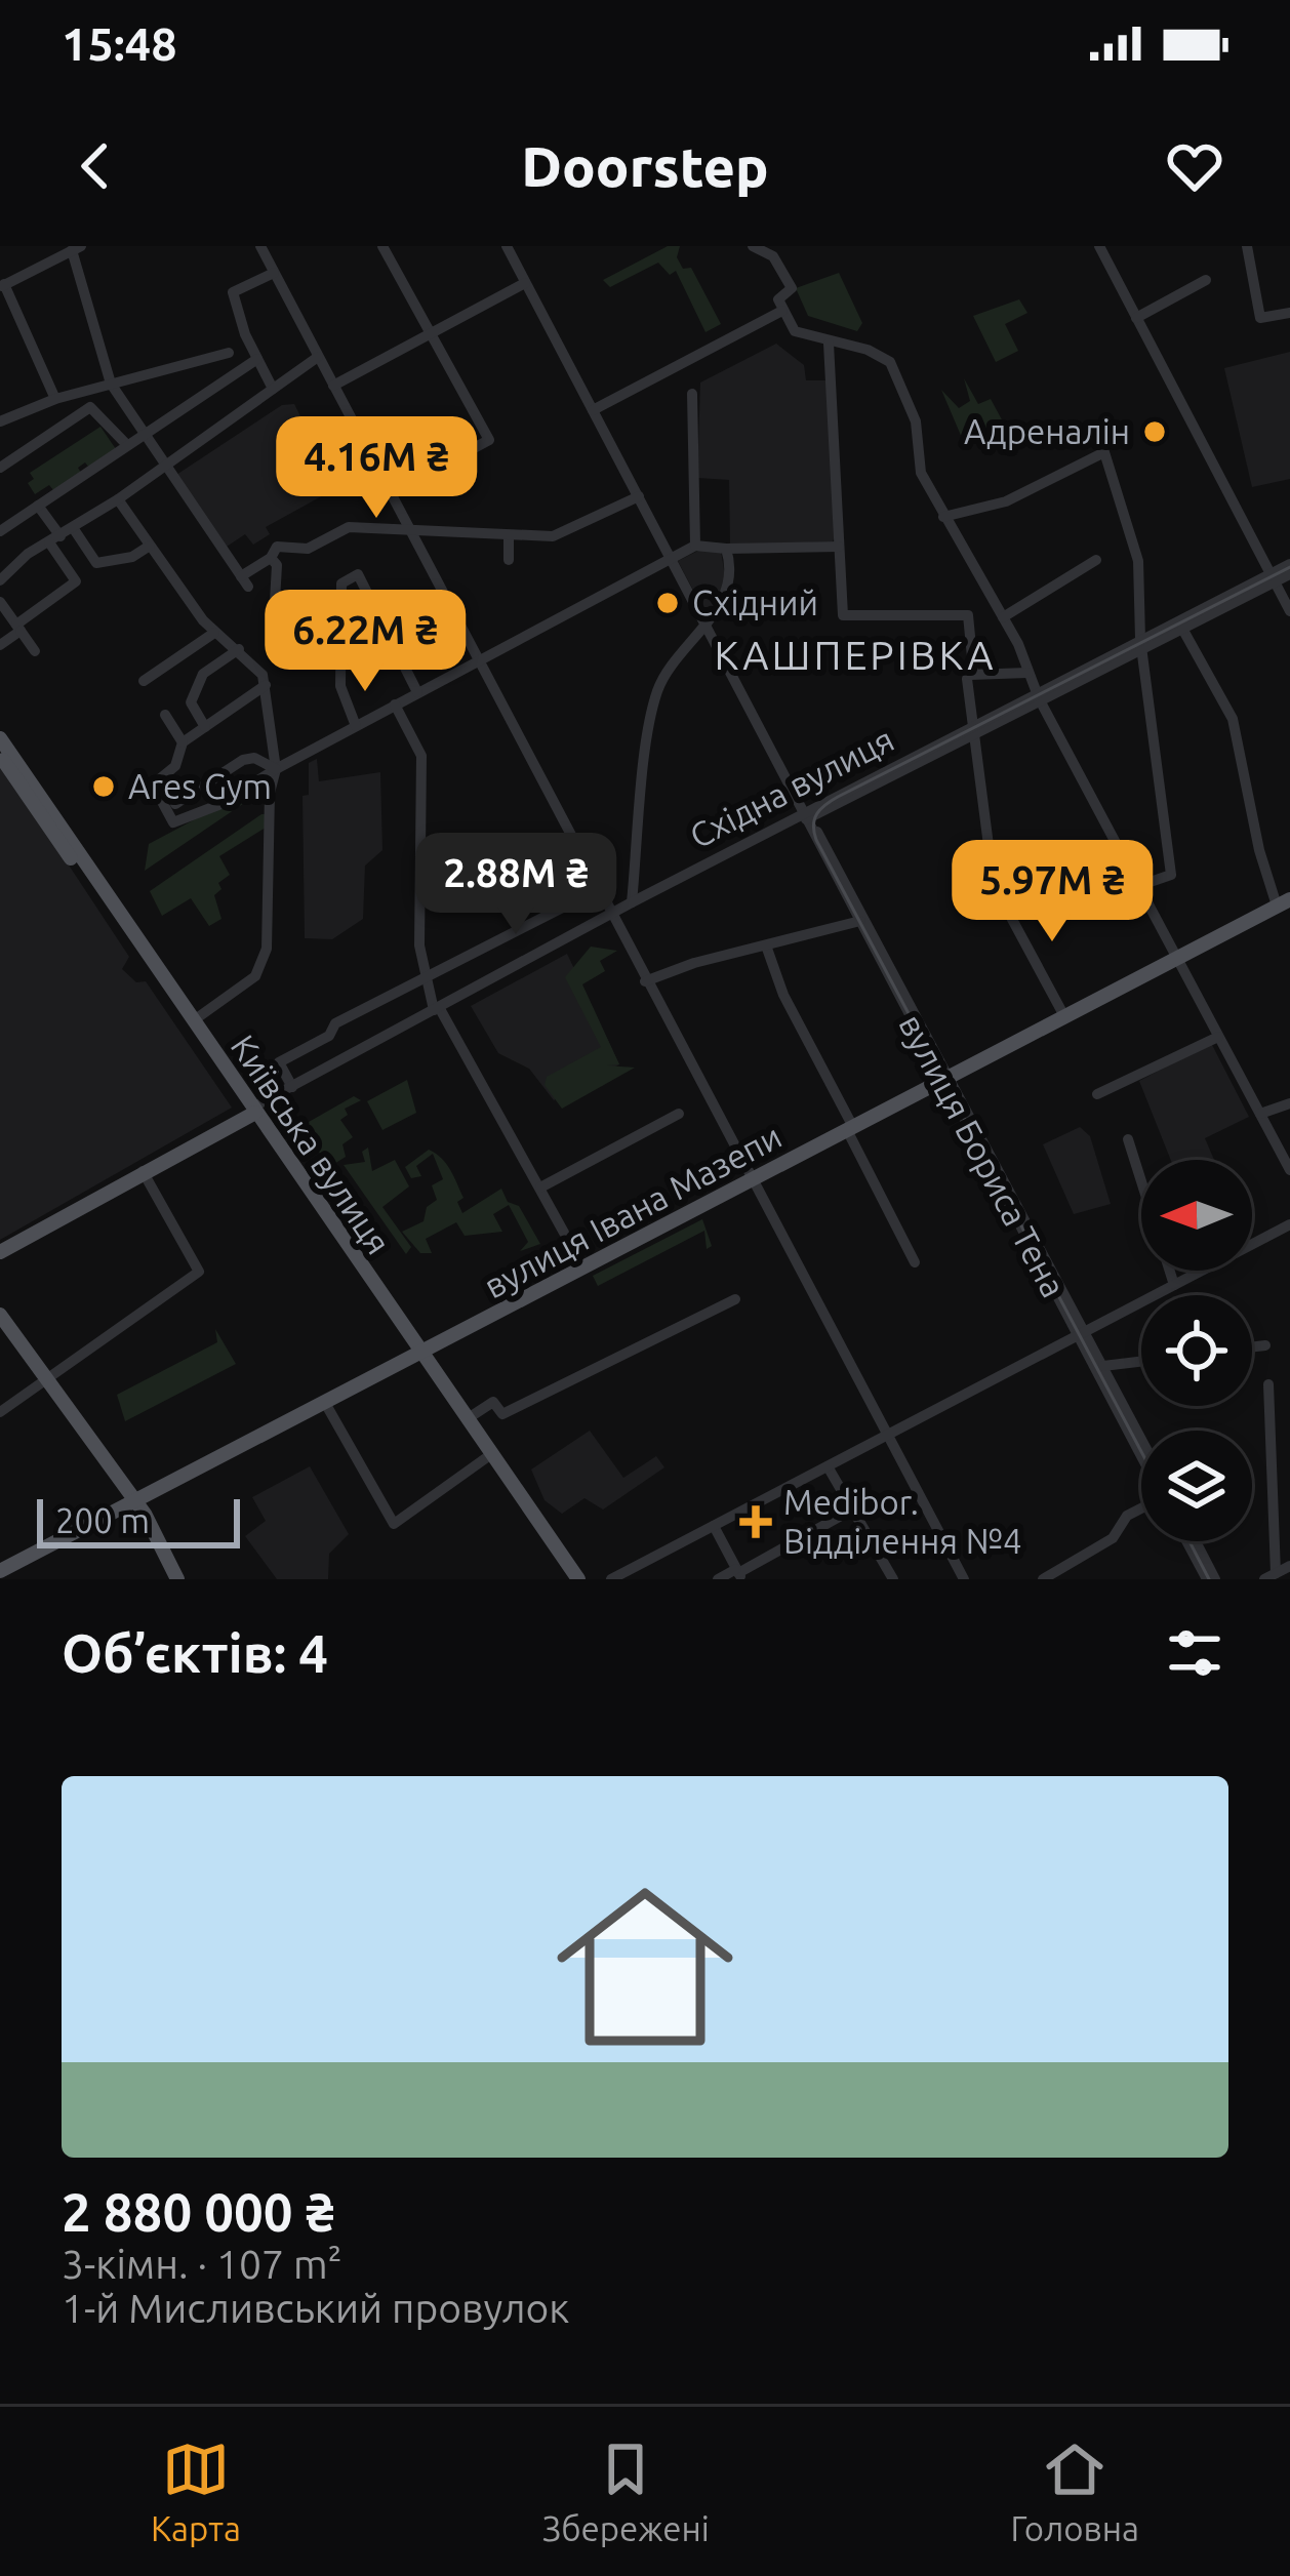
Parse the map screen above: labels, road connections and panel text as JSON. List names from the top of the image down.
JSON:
{
  "streets": {
    "main road": ["Східна вулиця", "Київська вулиця", "вулиця Івана Мазепи"],
    "street": ["вулиця Бориса Тена"]
  },
  "crossings": [
    ["Східна вулиця", "Київська вулиця"],
    ["Східна вулиця", "вулиця Бориса Тена"],
    ["Київська вулиця", "вулиця Івана Мазепи"],
    ["вулиця Бориса Тена", "вулиця Івана Мазепи"]
  ],
  "districts": ["КАШПЕРІВКА"],
  "places": {
    "other": ["Адреналін", "Східний", "Ares Gym"],
    "health": ["Medibor. Відділення №4"]
  },
  "scale_bar": "200 m",
  "north": "left",
  "page": {
    "status": "15:48",
    "header": "Doorstep",
    "price": [
      "4.16M ₴",
      "6.22M ₴",
      "2.88M ₴",
      "5.97M ₴"
    ],
    "scale": "200 m",
    "heading": "Об’єктів: 4",
    "list": [
      {
        "name": "2 880 000 ₴",
        "note": "3-кімн. · 107 m² · 1-й Мисливський провулок"
      }
    ],
    "tabs": ["Карта", "Збережені", "Головна"]
  }
}
